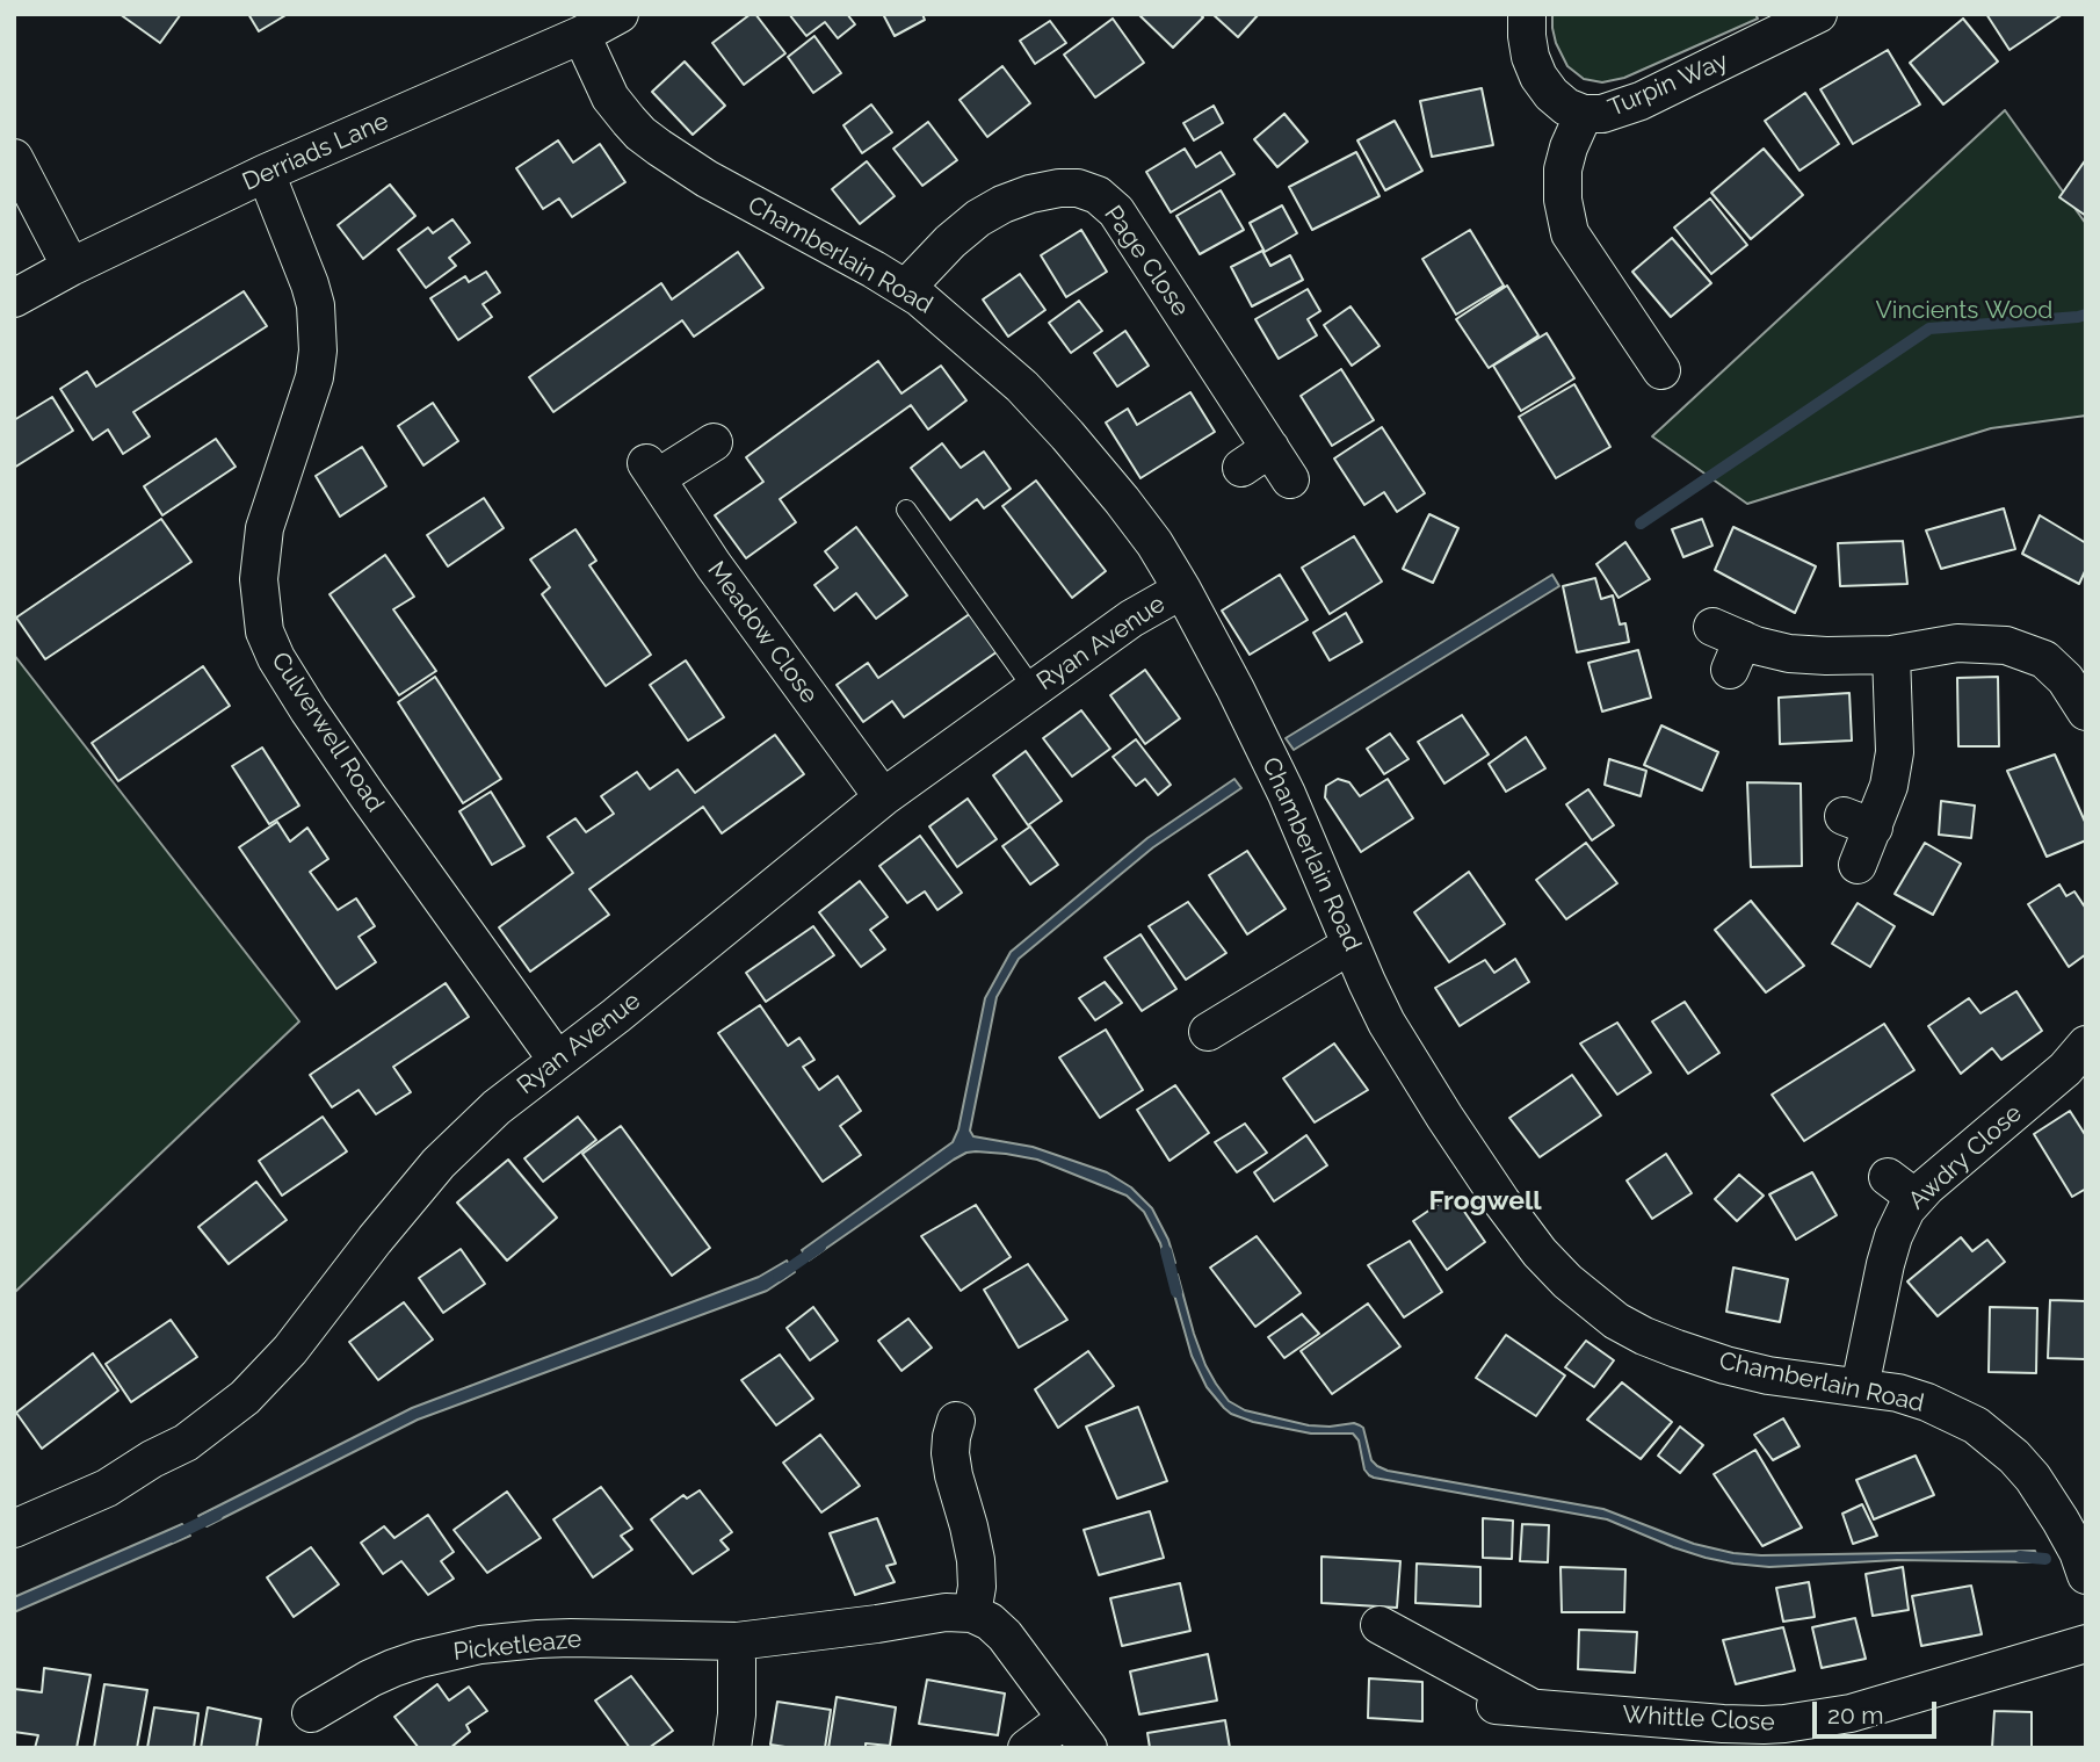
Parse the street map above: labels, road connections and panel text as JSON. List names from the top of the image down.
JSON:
{
  "streets": {
    "street": [
      "Turpin Way",
      "Derriads Lane",
      "Chamberlain Road",
      "Page Close",
      "Meadow Close",
      "Ryan Avenue",
      "Culverwell Road",
      "Awdry Close",
      "Picketleaze",
      "Whittle Close"
    ]
  },
  "crossings": [
    ["Derriads Lane", "Chamberlain Road"],
    ["Derriads Lane", "Culverwell Road"],
    ["Chamberlain Road", "Page Close"],
    ["Chamberlain Road", "Ryan Avenue"],
    ["Chamberlain Road", "Awdry Close"],
    ["Meadow Close", "Ryan Avenue"],
    ["Ryan Avenue", "Culverwell Road"]
  ],
  "districts": ["Frogwell"],
  "parks": ["Vincients Wood"],
  "scale_bar": "20 m"
}
